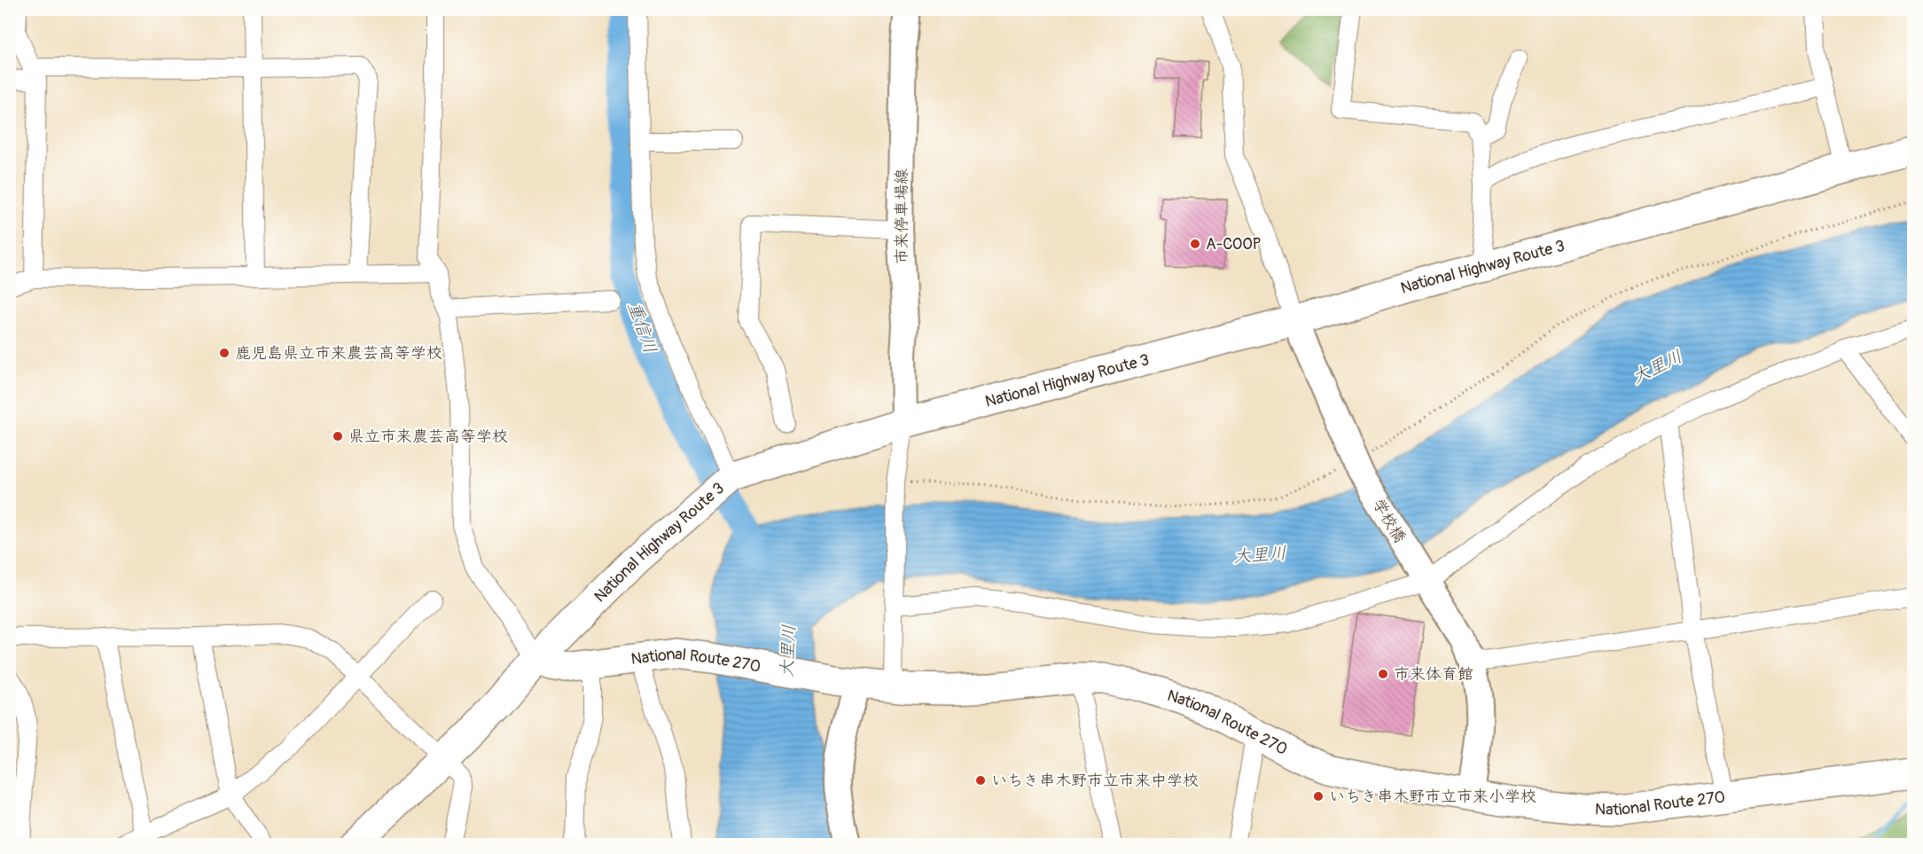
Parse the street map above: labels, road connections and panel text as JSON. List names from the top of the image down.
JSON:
{
  "streets": {
    "highway": ["National Highway Route 3", "National Route 270"],
    "street": ["市来停車場線", "学校橋"]
  },
  "crossings": [
    ["市来停車場線", "National Highway Route 3"],
    ["National Highway Route 3", "学校橋"],
    ["National Highway Route 3", "National Route 270"],
    ["学校橋", "National Route 270"]
  ],
  "water": ["重信川", "大里川"],
  "places": [
    "A-COOP",
    "鹿児島県立市来農芸高等学校",
    "県立市来農芸高等学校",
    "市来体育館",
    "いちき串木野市立市来中学校",
    "いちき串木野市立市来小学校"
  ]
}
